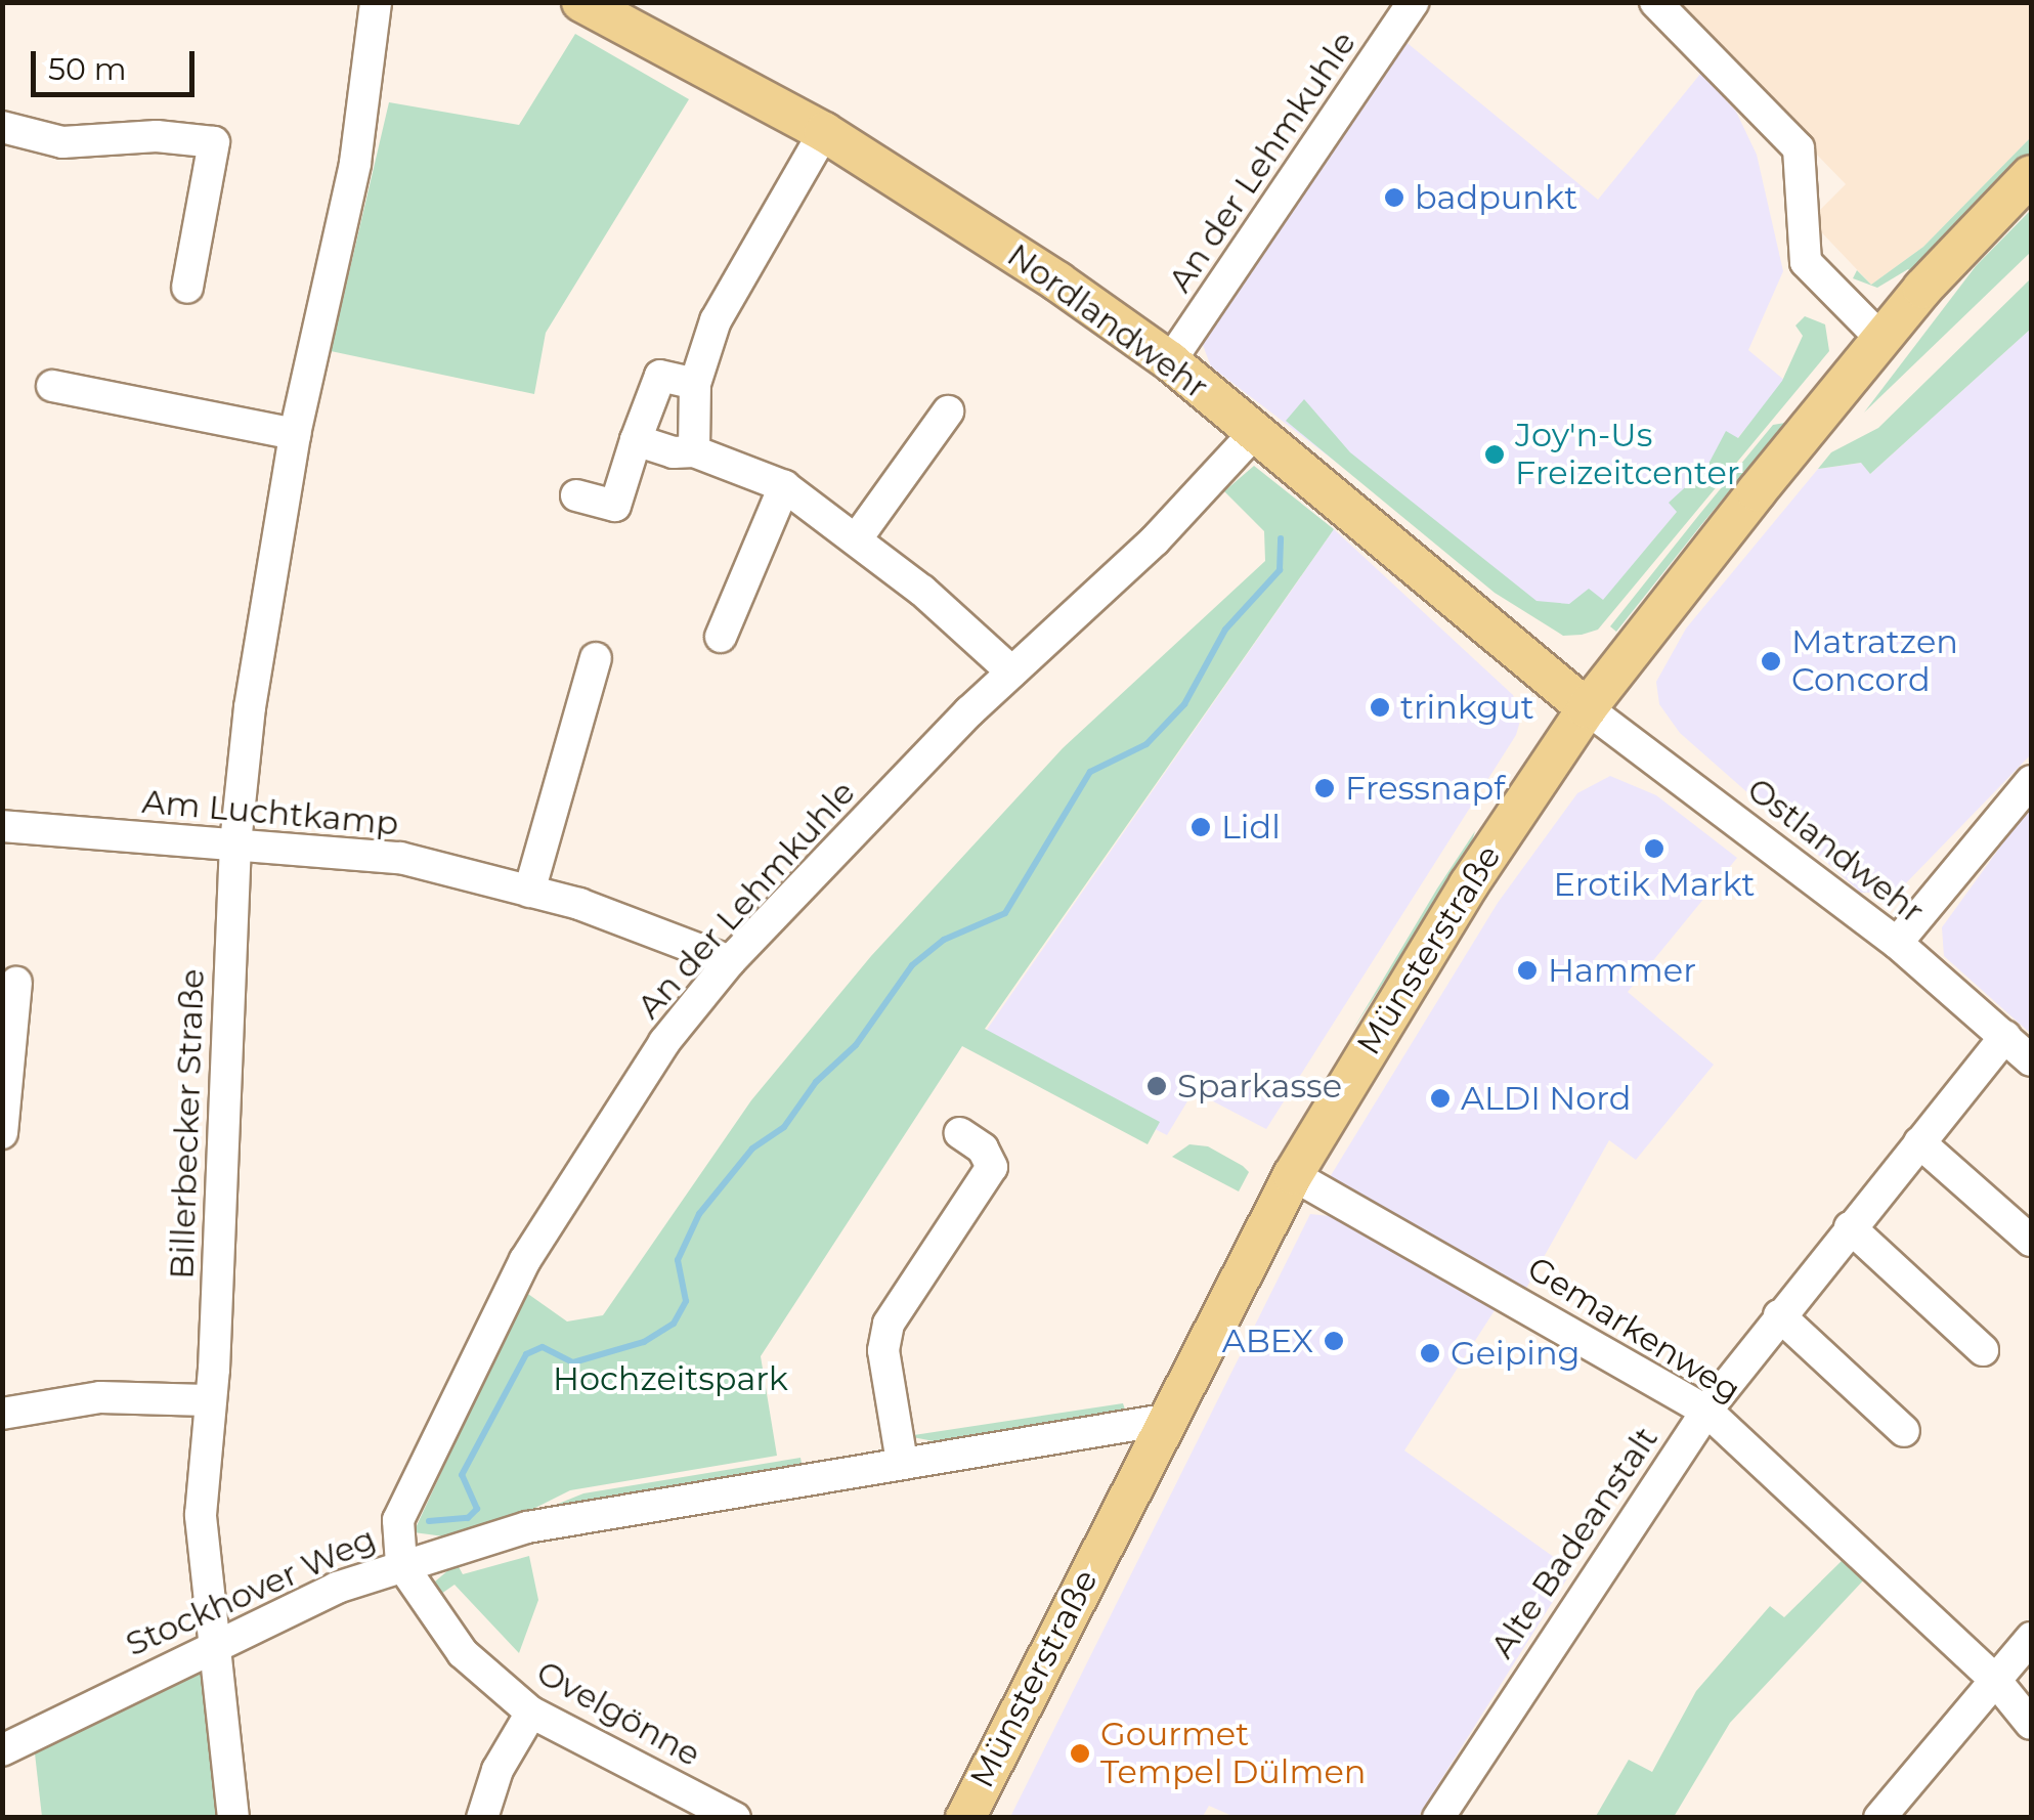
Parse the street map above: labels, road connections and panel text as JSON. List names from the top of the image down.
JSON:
{
  "streets": {
    "main road": ["Nordlandwehr", "Münsterstraße"],
    "street": [
      "An der Lehmkuhle",
      "Am Luchtkamp",
      "Ostlandwehr",
      "Billerbecker Straße",
      "Gemarkenweg",
      "Alte Badeanstalt",
      "Stockhover Weg",
      "Ovelgönne"
    ]
  },
  "crossings": [
    ["An der Lehmkuhle", "Nordlandwehr"],
    ["An der Lehmkuhle", "Am Luchtkamp"],
    ["An der Lehmkuhle", "Stockhover Weg"],
    ["An der Lehmkuhle", "Ovelgönne"],
    ["Nordlandwehr", "Ostlandwehr"],
    ["Nordlandwehr", "Münsterstraße"],
    ["Am Luchtkamp", "Billerbecker Straße"],
    ["Ostlandwehr", "Münsterstraße"],
    ["Ostlandwehr", "Alte Badeanstalt"],
    ["Münsterstraße", "Gemarkenweg"],
    ["Münsterstraße", "Stockhover Weg"],
    ["Billerbecker Straße", "Stockhover Weg"],
    ["Gemarkenweg", "Alte Badeanstalt"],
    ["Stockhover Weg", "Ovelgönne"]
  ],
  "parks": ["Hochzeitspark"],
  "places": [
    "badpunkt",
    "Joy'n-Us Freizeitcenter",
    "Matratzen Concord",
    "trinkgut",
    "Fressnapf",
    "Lidl",
    "Erotik Markt",
    "Hammer",
    "Sparkasse",
    "ALDI Nord",
    "ABEX",
    "Geiping",
    "Gourmet Tempel Dülmen"
  ],
  "scale_bar": "50 m"
}
